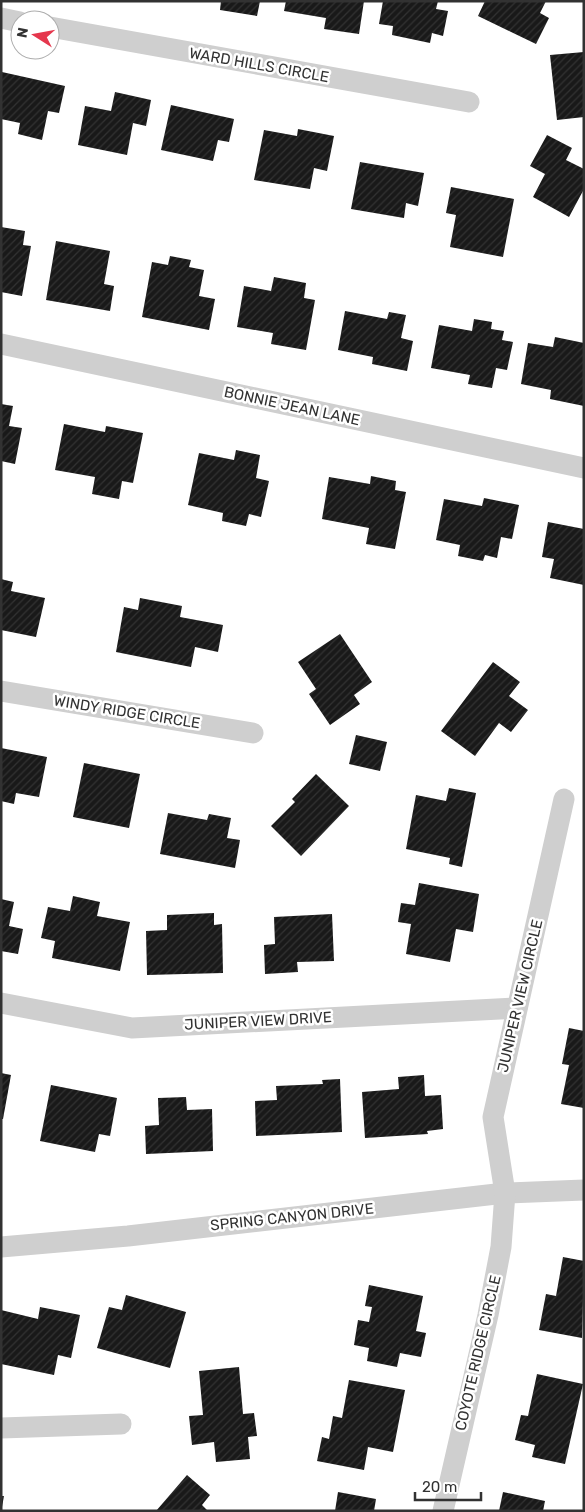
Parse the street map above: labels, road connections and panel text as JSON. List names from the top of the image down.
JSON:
{
  "streets": {
    "street": [
      "WARD HILLS CIRCLE",
      "BONNIE JEAN LANE",
      "WINDY RIDGE CIRCLE",
      "JUNIPER VIEW CIRCLE",
      "JUNIPER VIEW DRIVE",
      "SPRING CANYON DRIVE",
      "COYOTE RIDGE CIRCLE"
    ]
  },
  "crossings": [
    ["JUNIPER VIEW CIRCLE", "JUNIPER VIEW DRIVE"],
    ["JUNIPER VIEW CIRCLE", "SPRING CANYON DRIVE"],
    ["JUNIPER VIEW CIRCLE", "COYOTE RIDGE CIRCLE"],
    ["SPRING CANYON DRIVE", "COYOTE RIDGE CIRCLE"]
  ],
  "scale_bar": "20 m",
  "north": "left"
}
